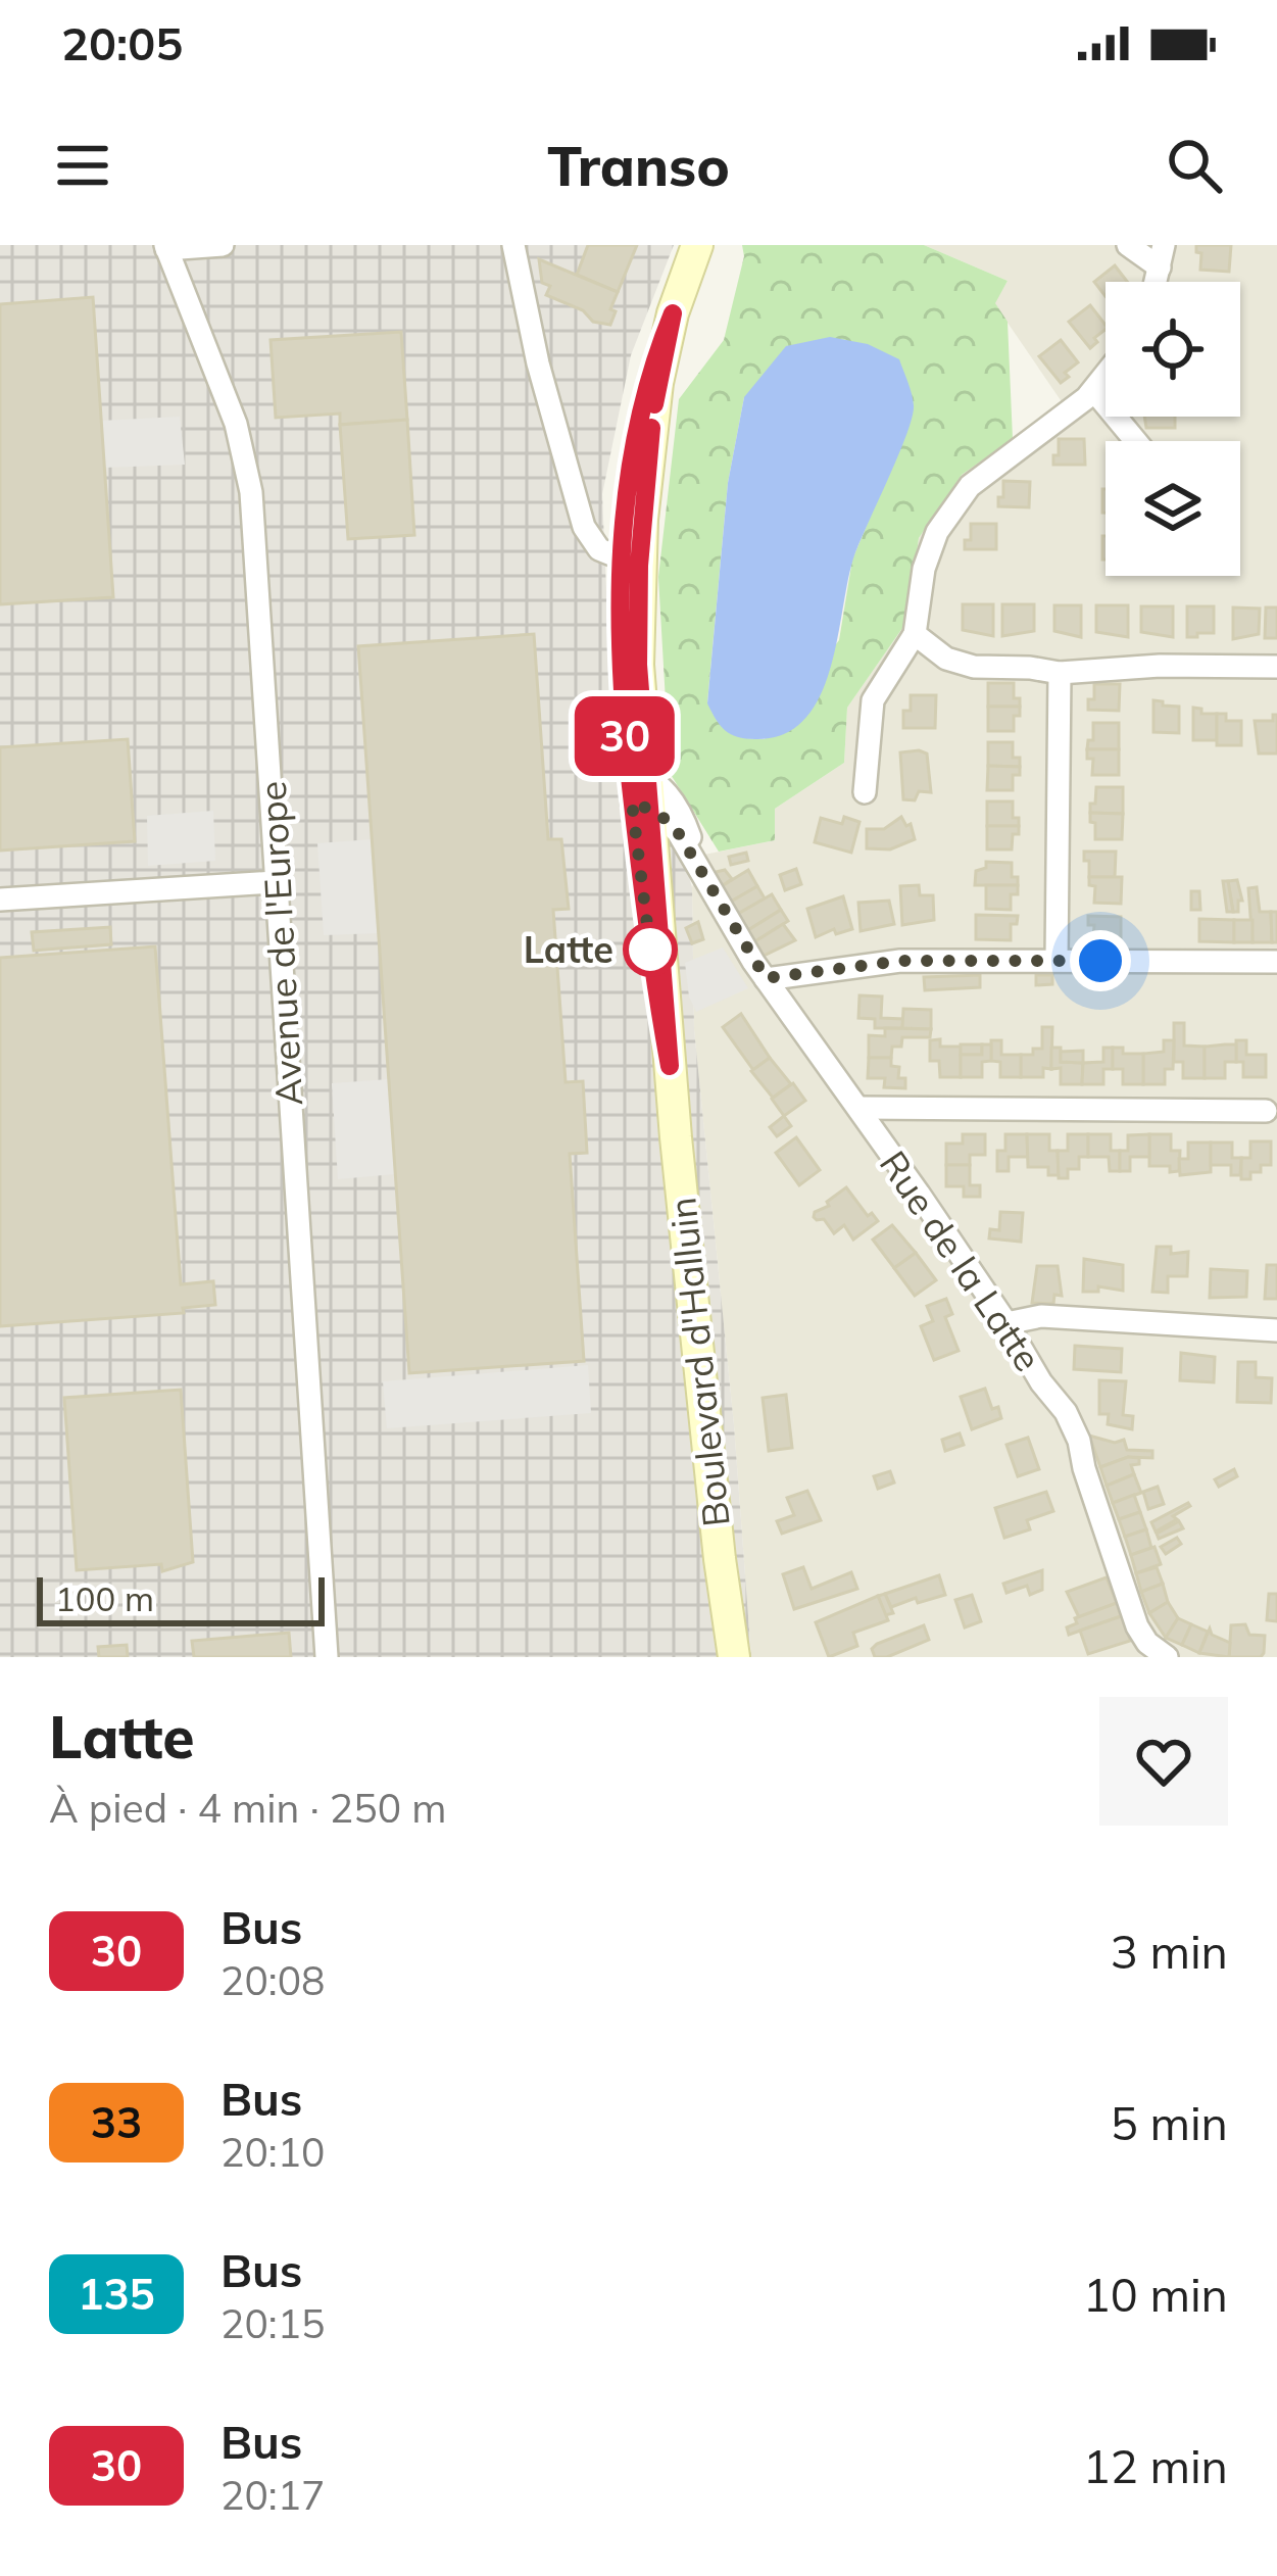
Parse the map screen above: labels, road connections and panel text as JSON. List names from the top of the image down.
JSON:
{
  "streets": {
    "main road": ["Boulevard d'Halluin"],
    "street": ["Avenue de l'Europe", "Rue de la Latte"]
  },
  "crossings": [
    ["Rue de la Latte", "Boulevard d'Halluin"]
  ],
  "places": ["Latte"],
  "lines": ["bus line 30"],
  "scale_bar": "100 m",
  "page": {
    "status": "20:05",
    "header": "Transo",
    "on_map": "30",
    "scale": "100 m",
    "heading": ["Latte", "À pied · 4 min · 250 m"],
    "list": [
      {
        "mark": "30",
        "name": "Bus",
        "note": "20:08",
        "value": "3 min"
      },
      {
        "mark": "33",
        "name": "Bus",
        "note": "20:10",
        "value": "5 min"
      },
      {
        "mark": "135",
        "name": "Bus",
        "note": "20:15",
        "value": "10 min"
      },
      {
        "mark": "30",
        "name": "Bus",
        "note": "20:17",
        "value": "12 min"
      }
    ]
  }
}
